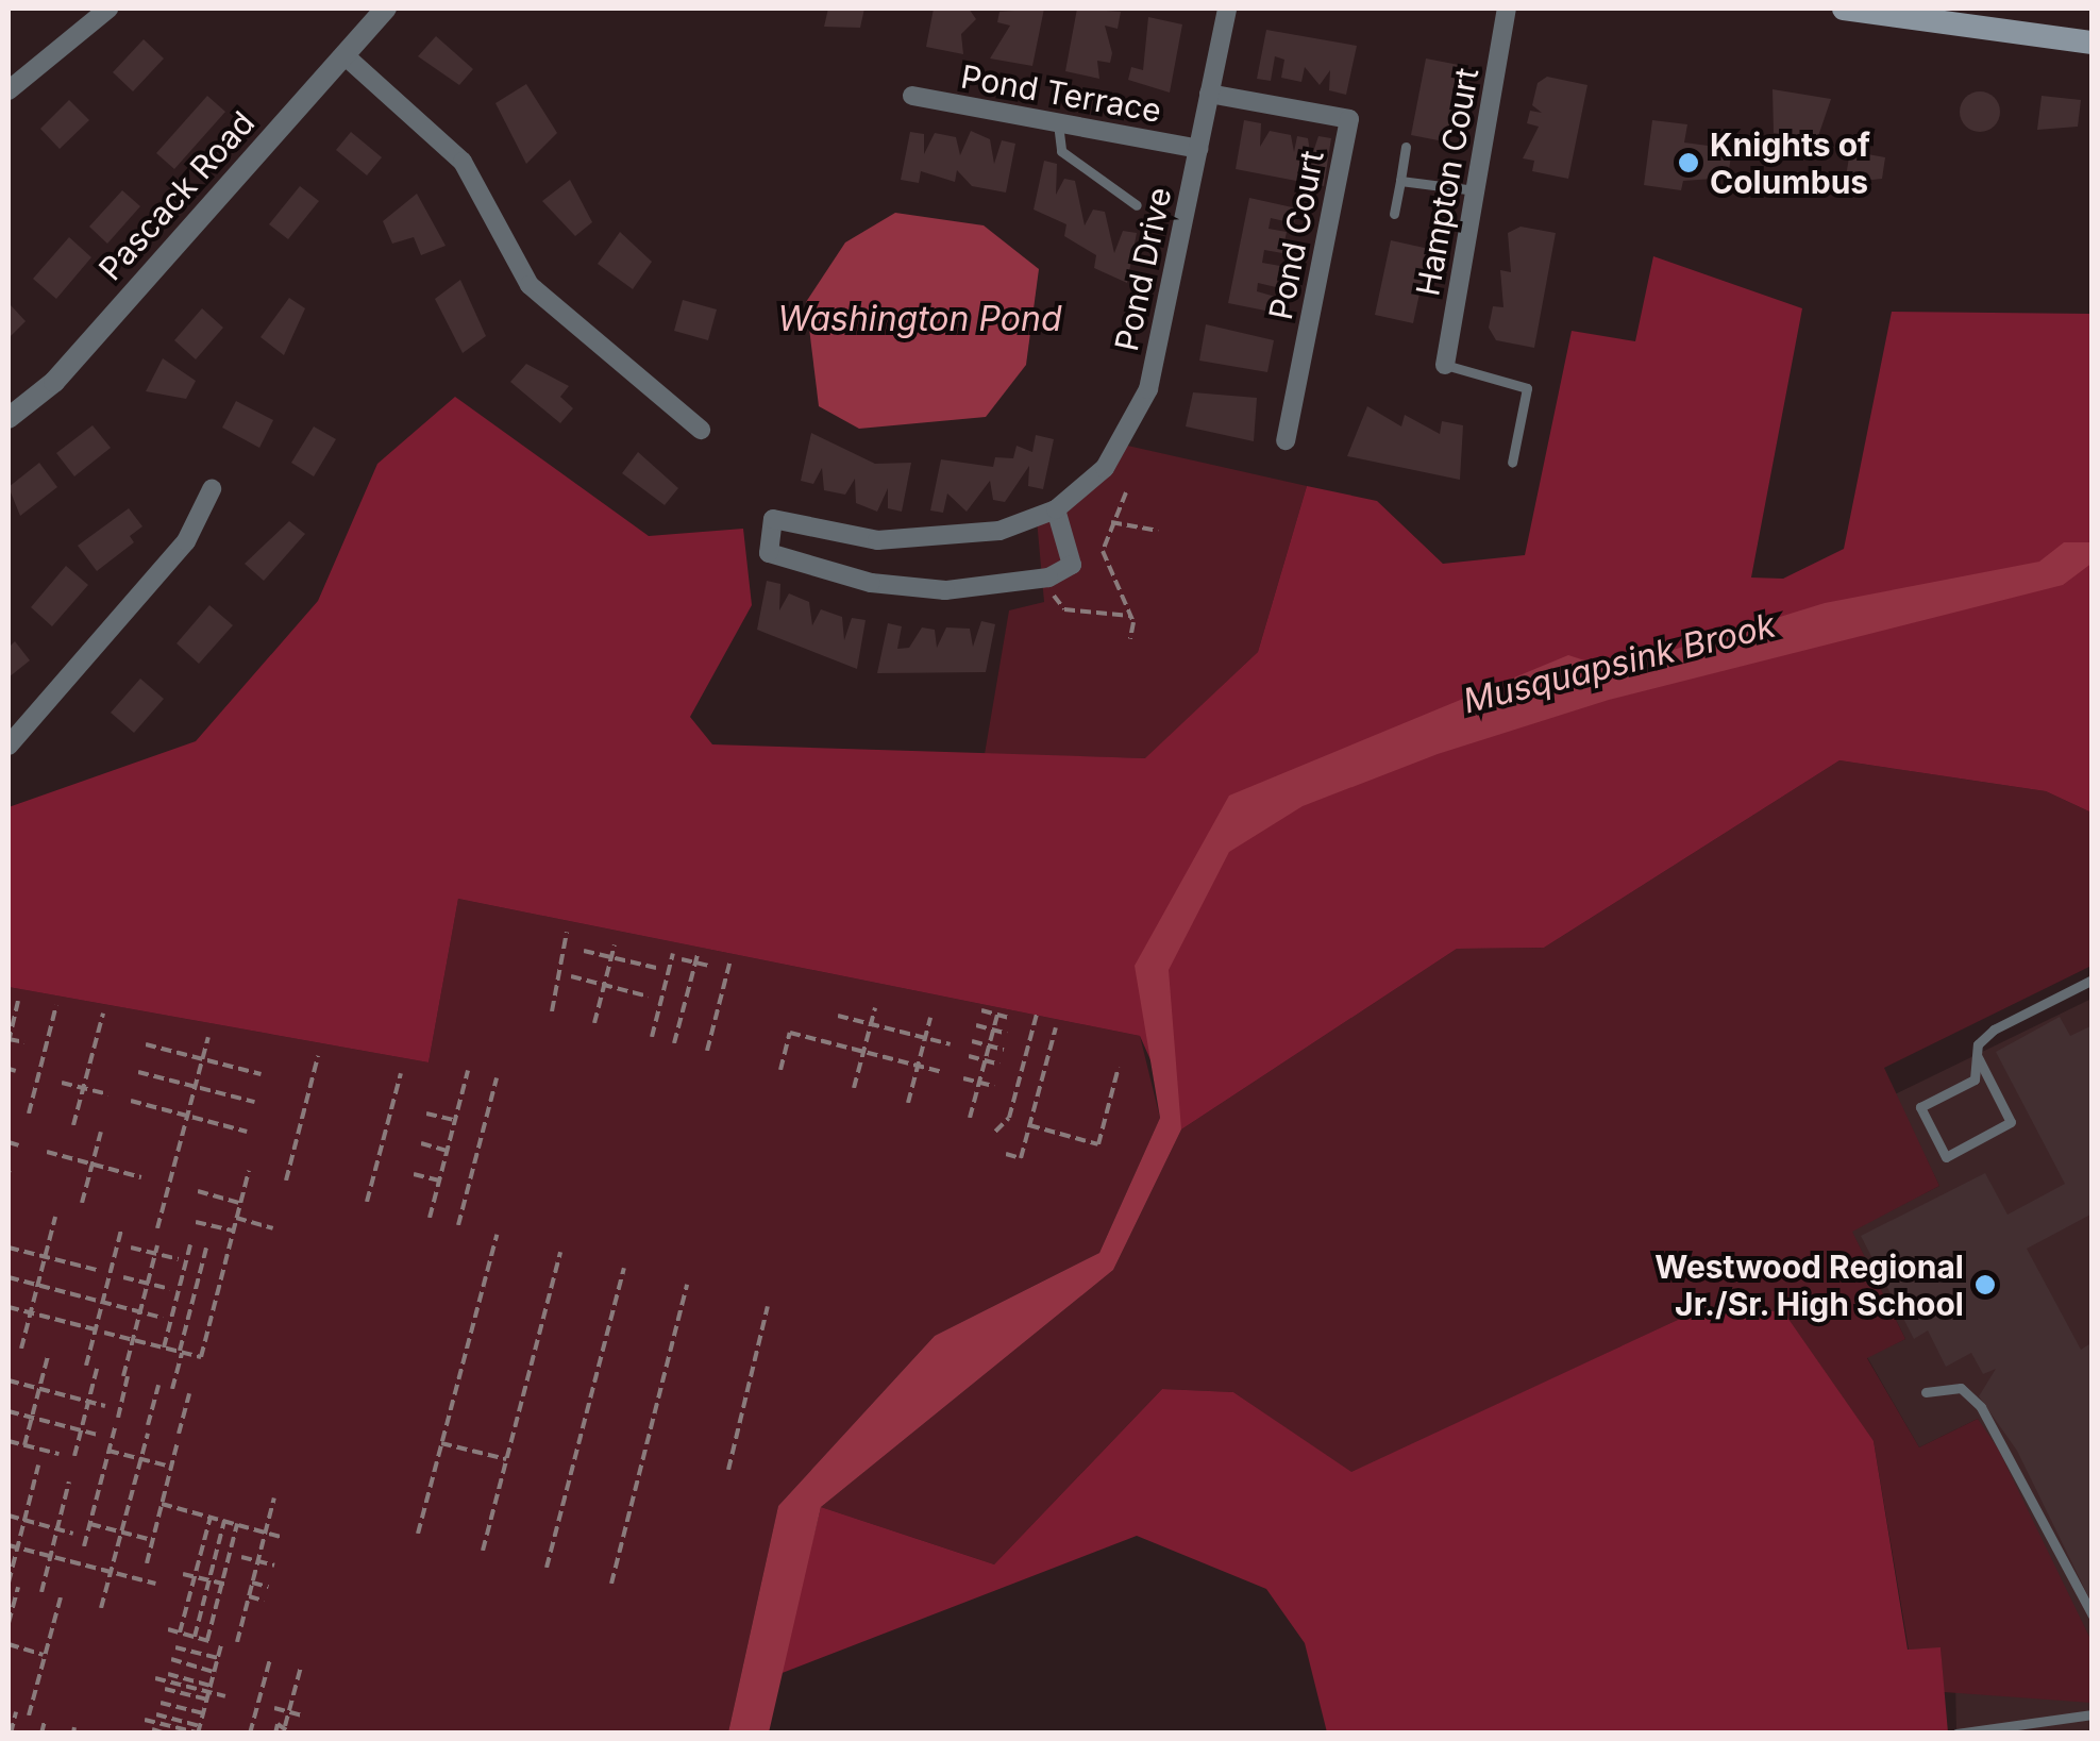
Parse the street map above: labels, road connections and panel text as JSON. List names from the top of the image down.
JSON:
{
  "streets": {
    "street": [
      "Pond Terrace",
      "Hampton Court",
      "Pascack Road",
      "Pond Court",
      "Pond Drive"
    ]
  },
  "crossings": [
    ["Pond Terrace", "Pond Drive"],
    ["Pond Court", "Pond Drive"]
  ],
  "water": ["Washington Pond", "Musquapsink Brook"],
  "places": ["Knights of Columbus", "Westwood Regional Jr./Sr. High School"]
}
